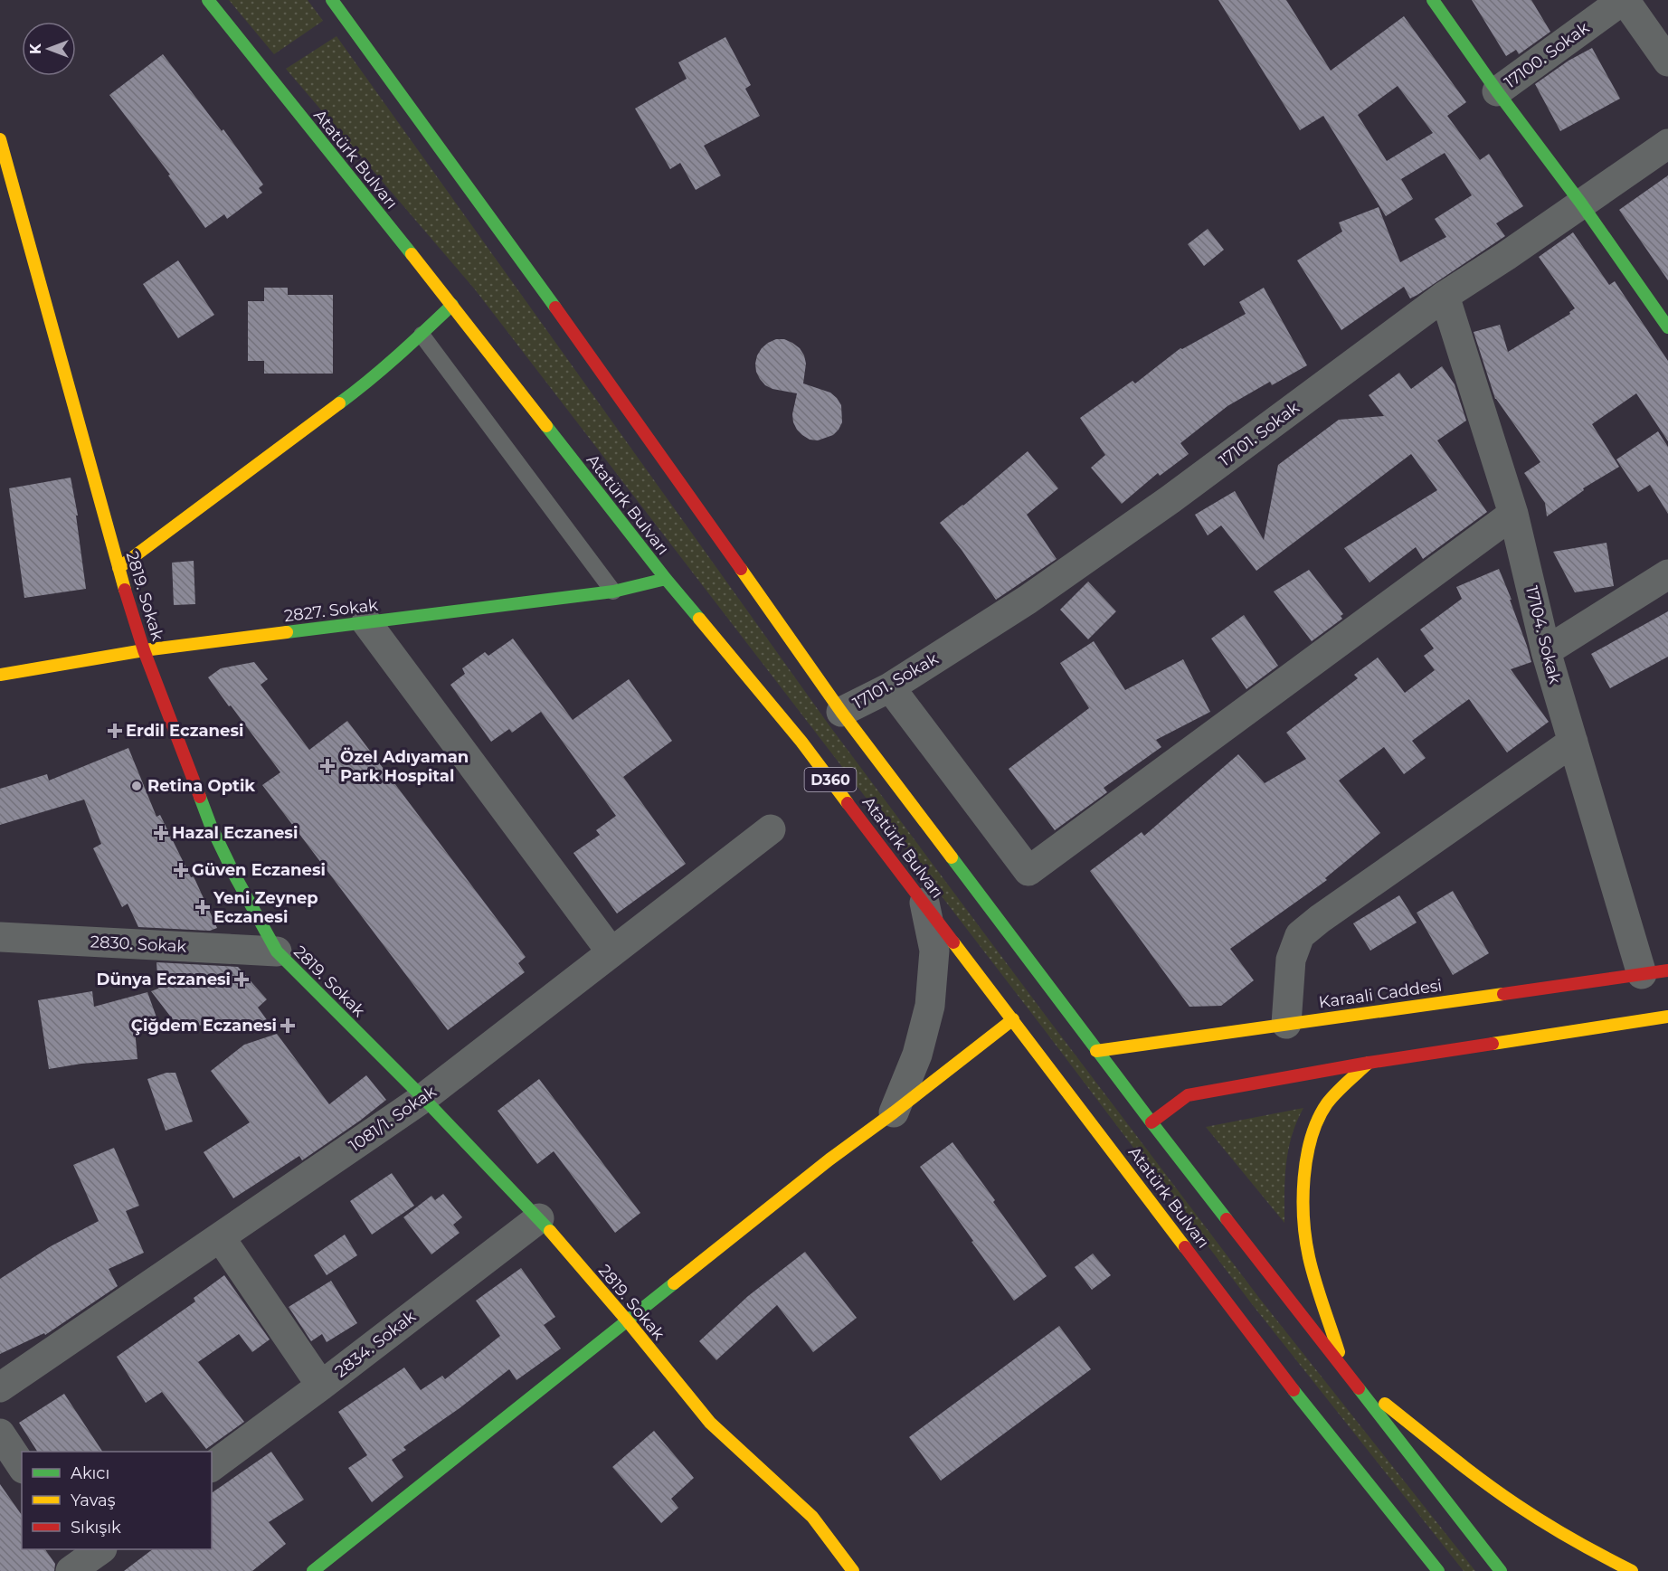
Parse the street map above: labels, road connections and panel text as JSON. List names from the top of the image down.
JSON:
{
  "streets": {
    "main road": [
      "Atatürk Bulvarı",
      "2819. Sokak",
      "2827. Sokak",
      "D360",
      "Karaali Caddesi"
    ],
    "street": [
      "17100. Sokak",
      "17101. Sokak",
      "17104. Sokak",
      "2830. Sokak",
      "1081/1. Sokak",
      "2834. Sokak"
    ]
  },
  "crossings": [
    ["Atatürk Bulvarı", "17101. Sokak"],
    ["Atatürk Bulvarı", "2827. Sokak"],
    ["Atatürk Bulvarı", "Karaali Caddesi"],
    ["17101. Sokak", "17104. Sokak"],
    ["2819. Sokak", "2827. Sokak"],
    ["2819. Sokak", "2830. Sokak"],
    ["2819. Sokak", "1081/1. Sokak"],
    ["2819. Sokak", "2834. Sokak"],
    ["17104. Sokak", "Karaali Caddesi"]
  ],
  "places": {
    "health": [
      "Erdil Eczanesi",
      "Özel Adıyaman Park Hospital",
      "Hazal Eczanesi",
      "Güven Eczanesi",
      "Yeni Zeynep Eczanesi",
      "Dünya Eczanesi",
      "Çiğdem Eczanesi"
    ],
    "other": ["Retina Optik"]
  },
  "legend": ["Akıcı", "Yavaş", "Sıkışık"],
  "north": "left"
}
